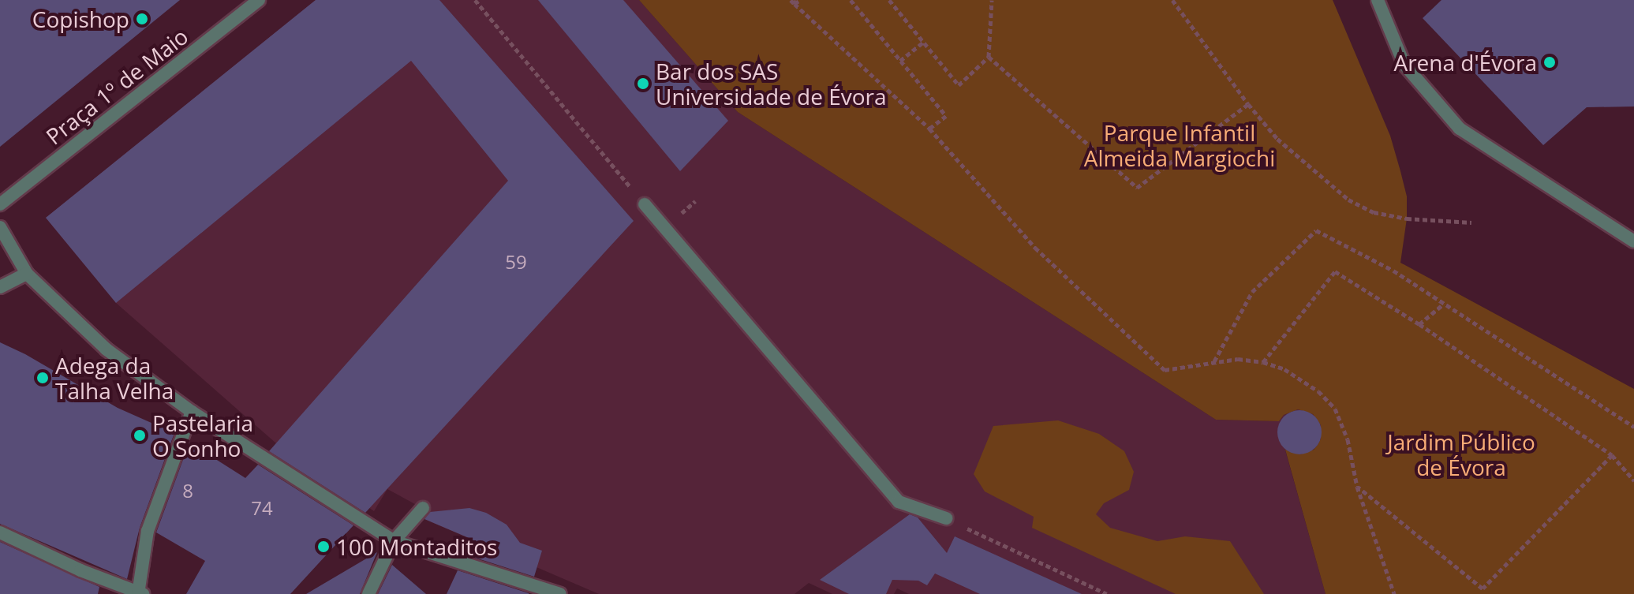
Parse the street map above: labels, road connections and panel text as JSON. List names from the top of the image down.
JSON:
{
  "streets": {
    "street": ["Praça 1º de Maio"]
  },
  "parks": ["Parque Infantil Almeida Margiochi", "Jardim Público de Évora"],
  "places": [
    "Copishop",
    "Arena d'Évora",
    "Bar dos SAS Universidade de Évora",
    "Adega da Talha Velha",
    "Pastelaria O Sonho",
    "100 Montaditos"
  ],
  "house_numbers": ["59", "8", "74"]
}
